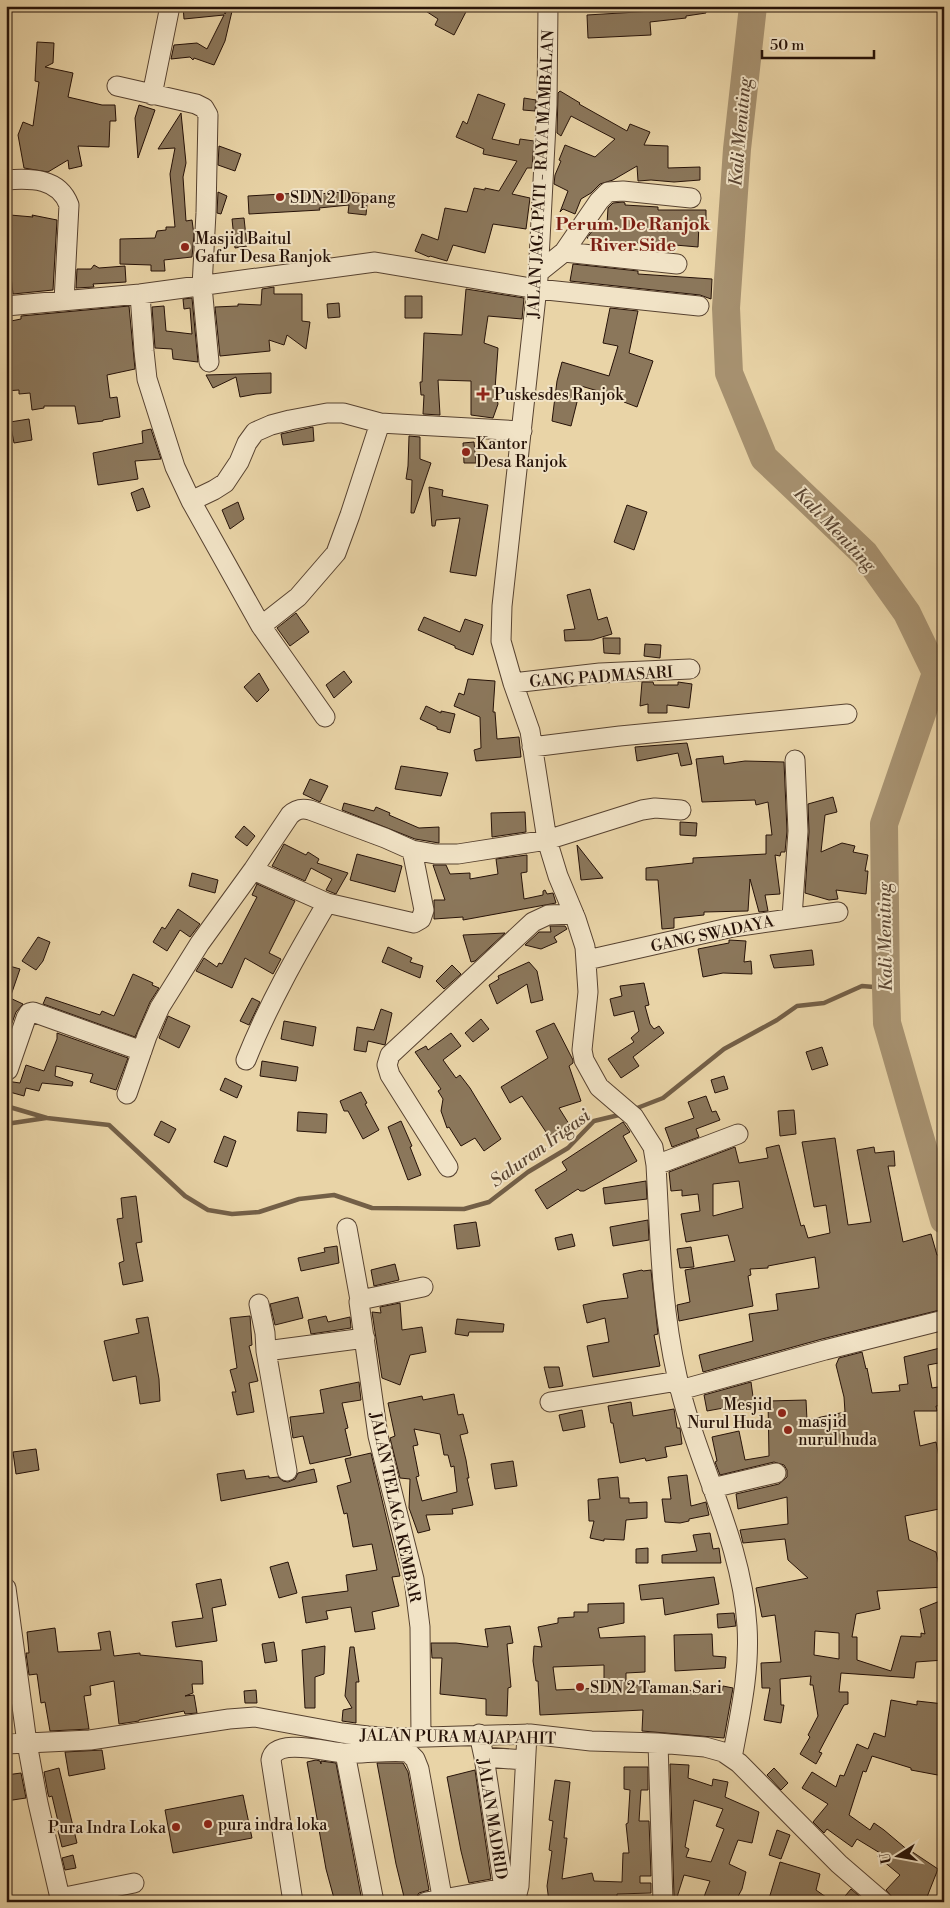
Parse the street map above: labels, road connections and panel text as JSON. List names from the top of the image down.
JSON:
{
  "streets": {
    "street": [
      "JALAN JAGA PATI - RAYA MAMBALAN",
      "GANG PADMASARI",
      "GANG SWADAYA",
      "JALAN TELAGA KEMBAR",
      "JALAN PURA MAJAPAHIT",
      "JALAN MADRID"
    ]
  },
  "crossings": [
    ["JALAN JAGA PATI - RAYA MAMBALAN", "GANG PADMASARI"],
    ["JALAN JAGA PATI - RAYA MAMBALAN", "GANG SWADAYA"],
    ["JALAN JAGA PATI - RAYA MAMBALAN", "JALAN PURA MAJAPAHIT"],
    ["JALAN TELAGA KEMBAR", "JALAN PURA MAJAPAHIT"],
    ["JALAN PURA MAJAPAHIT", "JALAN MADRID"]
  ],
  "districts": ["Perum. De Ranjok River Side"],
  "water": ["Kali Meniting", "Saluran Irigasi"],
  "places": {
    "other": [
      "SDN 2 Dopang",
      "Masjid Baitul Gafur Desa Ranjok",
      "Kantor Desa Ranjok",
      "Mesjid Nurul Huda",
      "masjid nurul huda",
      "SDN 2 Taman Sari",
      "pura indra loka",
      "Pura Indra Loka"
    ],
    "health": ["Puskesdes Ranjok"]
  },
  "scale_bar": "50 m",
  "north": "left"
}
